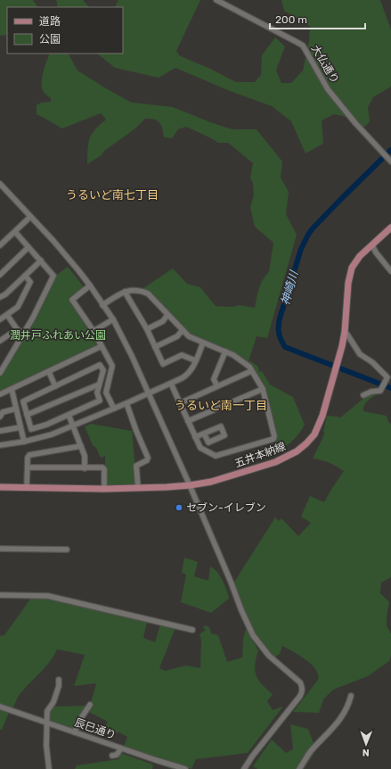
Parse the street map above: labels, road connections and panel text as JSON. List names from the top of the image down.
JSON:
{
  "streets": {
    "main road": ["五井本納線"],
    "street": ["大仏通り", "辰巳通り"]
  },
  "districts": ["うるいど南七丁目", "うるいど南一丁目"],
  "water": ["神崎川"],
  "parks": ["潤井戸ふれあい公園"],
  "places": ["セブン-イレブン"],
  "legend": ["道路", "公園"],
  "scale_bar": "200 m",
  "north": "bottom"
}
